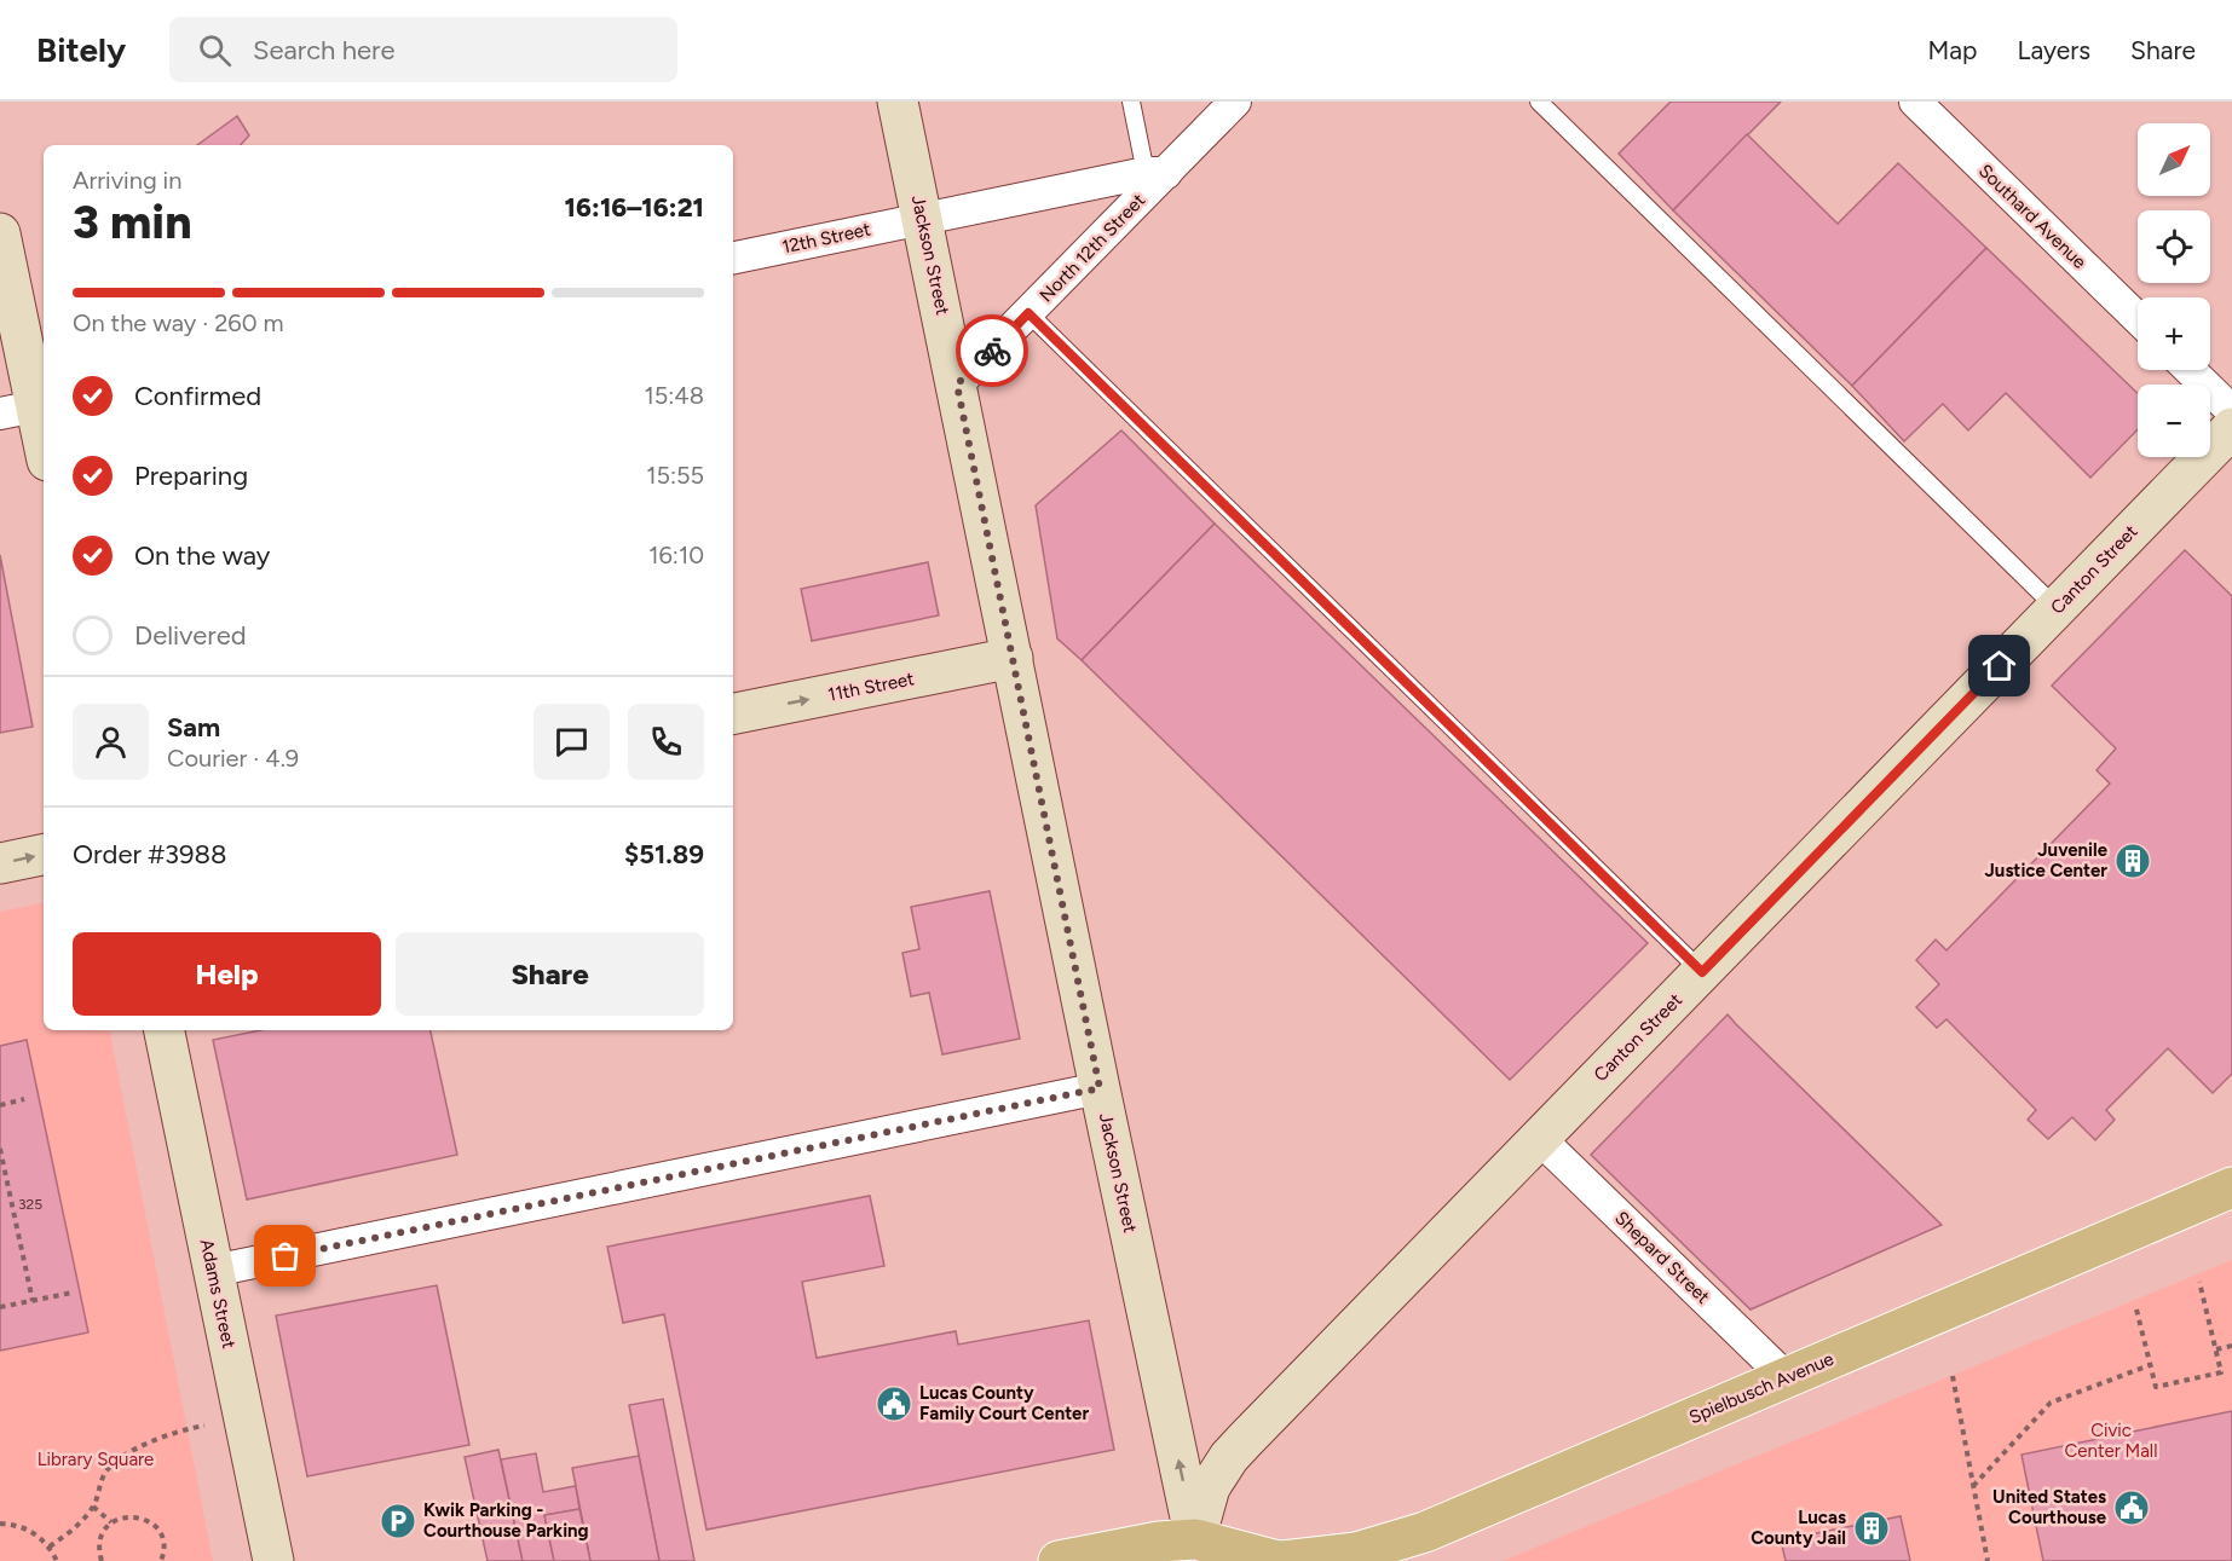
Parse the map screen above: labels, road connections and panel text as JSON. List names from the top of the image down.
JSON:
{
  "streets": {
    "main road": ["Spielbusch Avenue"],
    "street": [
      "Southard Avenue",
      "12th Street",
      "North 12th Street",
      "Jackson Street",
      "Canton Street",
      "11th Street",
      "Shepard Street",
      "Adams Street"
    ]
  },
  "crossings": [
    ["12th Street", "North 12th Street"],
    ["12th Street", "Jackson Street"],
    ["North 12th Street", "Jackson Street"],
    ["Jackson Street", "Canton Street"],
    ["Jackson Street", "11th Street"],
    ["Jackson Street", "Spielbusch Avenue"],
    ["Canton Street", "Shepard Street"],
    ["Canton Street", "Spielbusch Avenue"],
    ["Shepard Street", "Spielbusch Avenue"]
  ],
  "one_way": ["11th Street"],
  "parks": ["Civic Center Mall", "Library Square"],
  "places": {
    "building": ["Juvenile Justice Center", "Lucas County Jail"],
    "public building": ["Lucas County Family Court Center", "United States Courthouse"],
    "parking": ["Kwik Parking - Courthouse Parking"]
  },
  "house_numbers": ["325"],
  "north": "top right",
  "page": {
    "header": "Bitely",
    "search": "Search here",
    "nav": ["Map", "Layers", "Share"],
    "map_buttons": ["+", "−"],
    "heading": ["3 min", "Arriving in", "16:16–16:21"],
    "panel": [
      "Sam",
      "Courier · 4.9",
      "Order #3988",
      "$51.89"
    ],
    "bar": "On the way · 260 m",
    "list": [
      ["Confirmed", "15:48"],
      ["Preparing", "15:55"],
      ["On the way", "16:10"],
      "Delivered"
    ],
    "buttons": ["Help", "Share"]
  }
}
